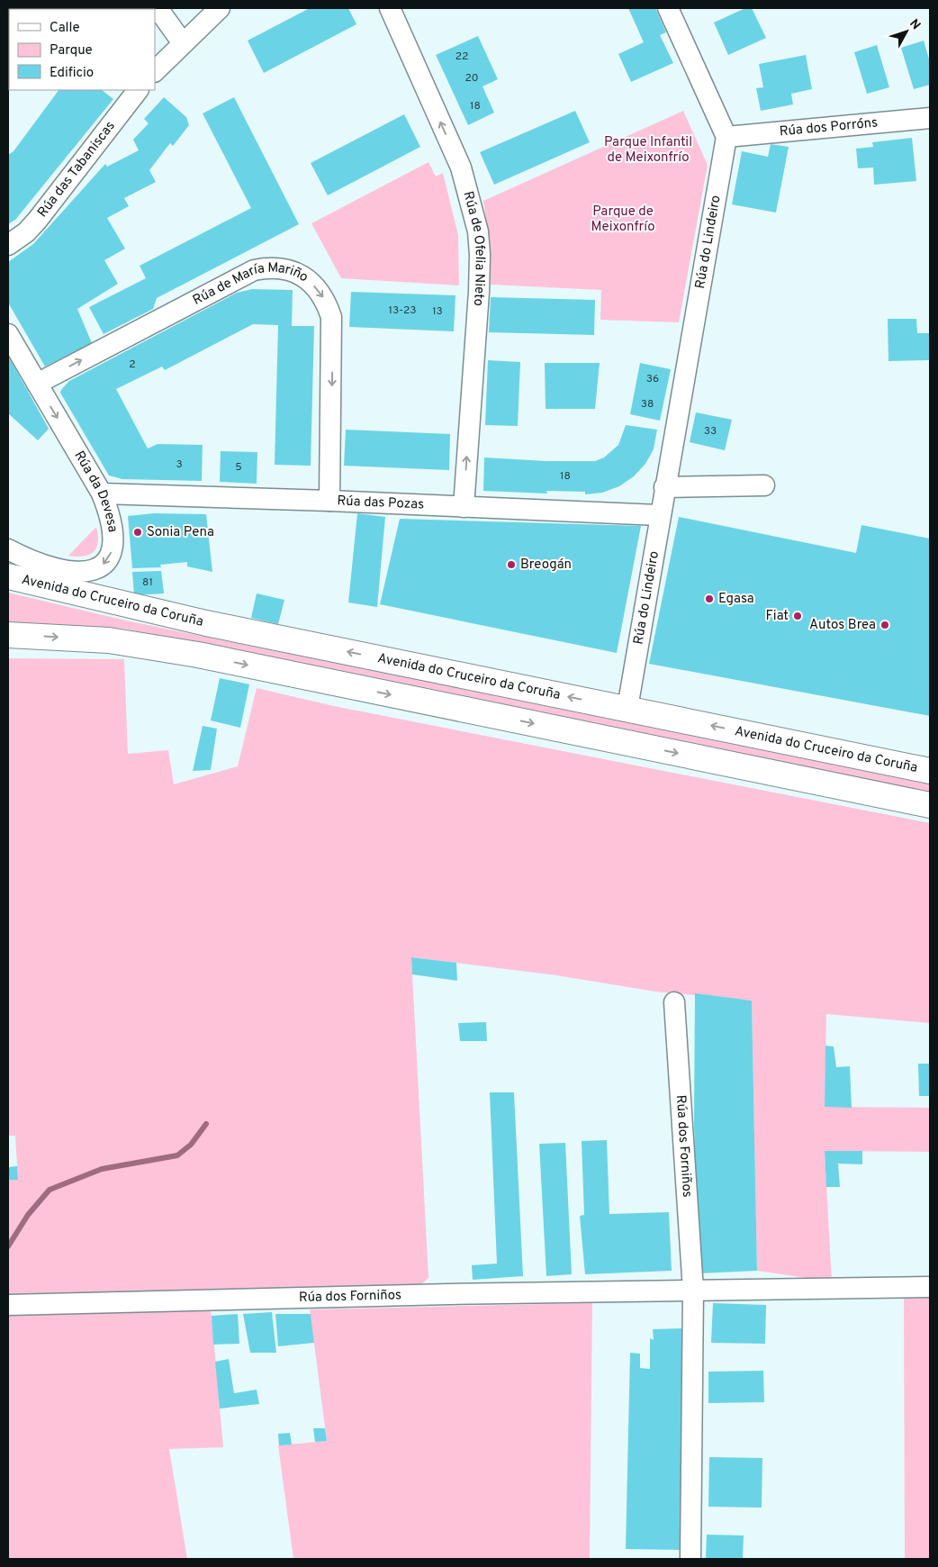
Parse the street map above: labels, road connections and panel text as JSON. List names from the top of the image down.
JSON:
{
  "streets": {
    "main road": ["Avenida do Cruceiro da Coruña"],
    "street": [
      "Rúa dos Porróns",
      "Rúa das Tabaniscas",
      "Rúa do Lindeiro",
      "Rúa de Ofelia Nieto",
      "Rúa de María Mariño",
      "Rúa da Devesa",
      "Rúa das Pozas",
      "Rúa dos Forniños"
    ]
  },
  "crossings": [
    ["Rúa dos Porróns", "Rúa do Lindeiro"],
    ["Rúa do Lindeiro", "Rúa das Pozas"],
    ["Rúa do Lindeiro", "Avenida do Cruceiro da Coruña"],
    ["Rúa de Ofelia Nieto", "Rúa das Pozas"],
    ["Rúa de María Mariño", "Rúa da Devesa"],
    ["Rúa de María Mariño", "Rúa das Pozas"],
    ["Rúa da Devesa", "Rúa das Pozas"]
  ],
  "one_way": ["Rúa de Ofelia Nieto"],
  "parks": ["Parque Infantil de Meixonfrío", "Parque de Meixonfrío"],
  "places": [
    "Sonia Pena",
    "Breogán",
    "Egasa",
    "Fiat",
    "Autos Brea"
  ],
  "house_numbers": [
    "22",
    "20",
    "18",
    "13-23",
    "13",
    "2",
    "36",
    "38",
    "33",
    "3",
    "5",
    "18",
    "81"
  ],
  "legend": ["Calle", "Parque", "Edificio"],
  "north": "top right"
}
